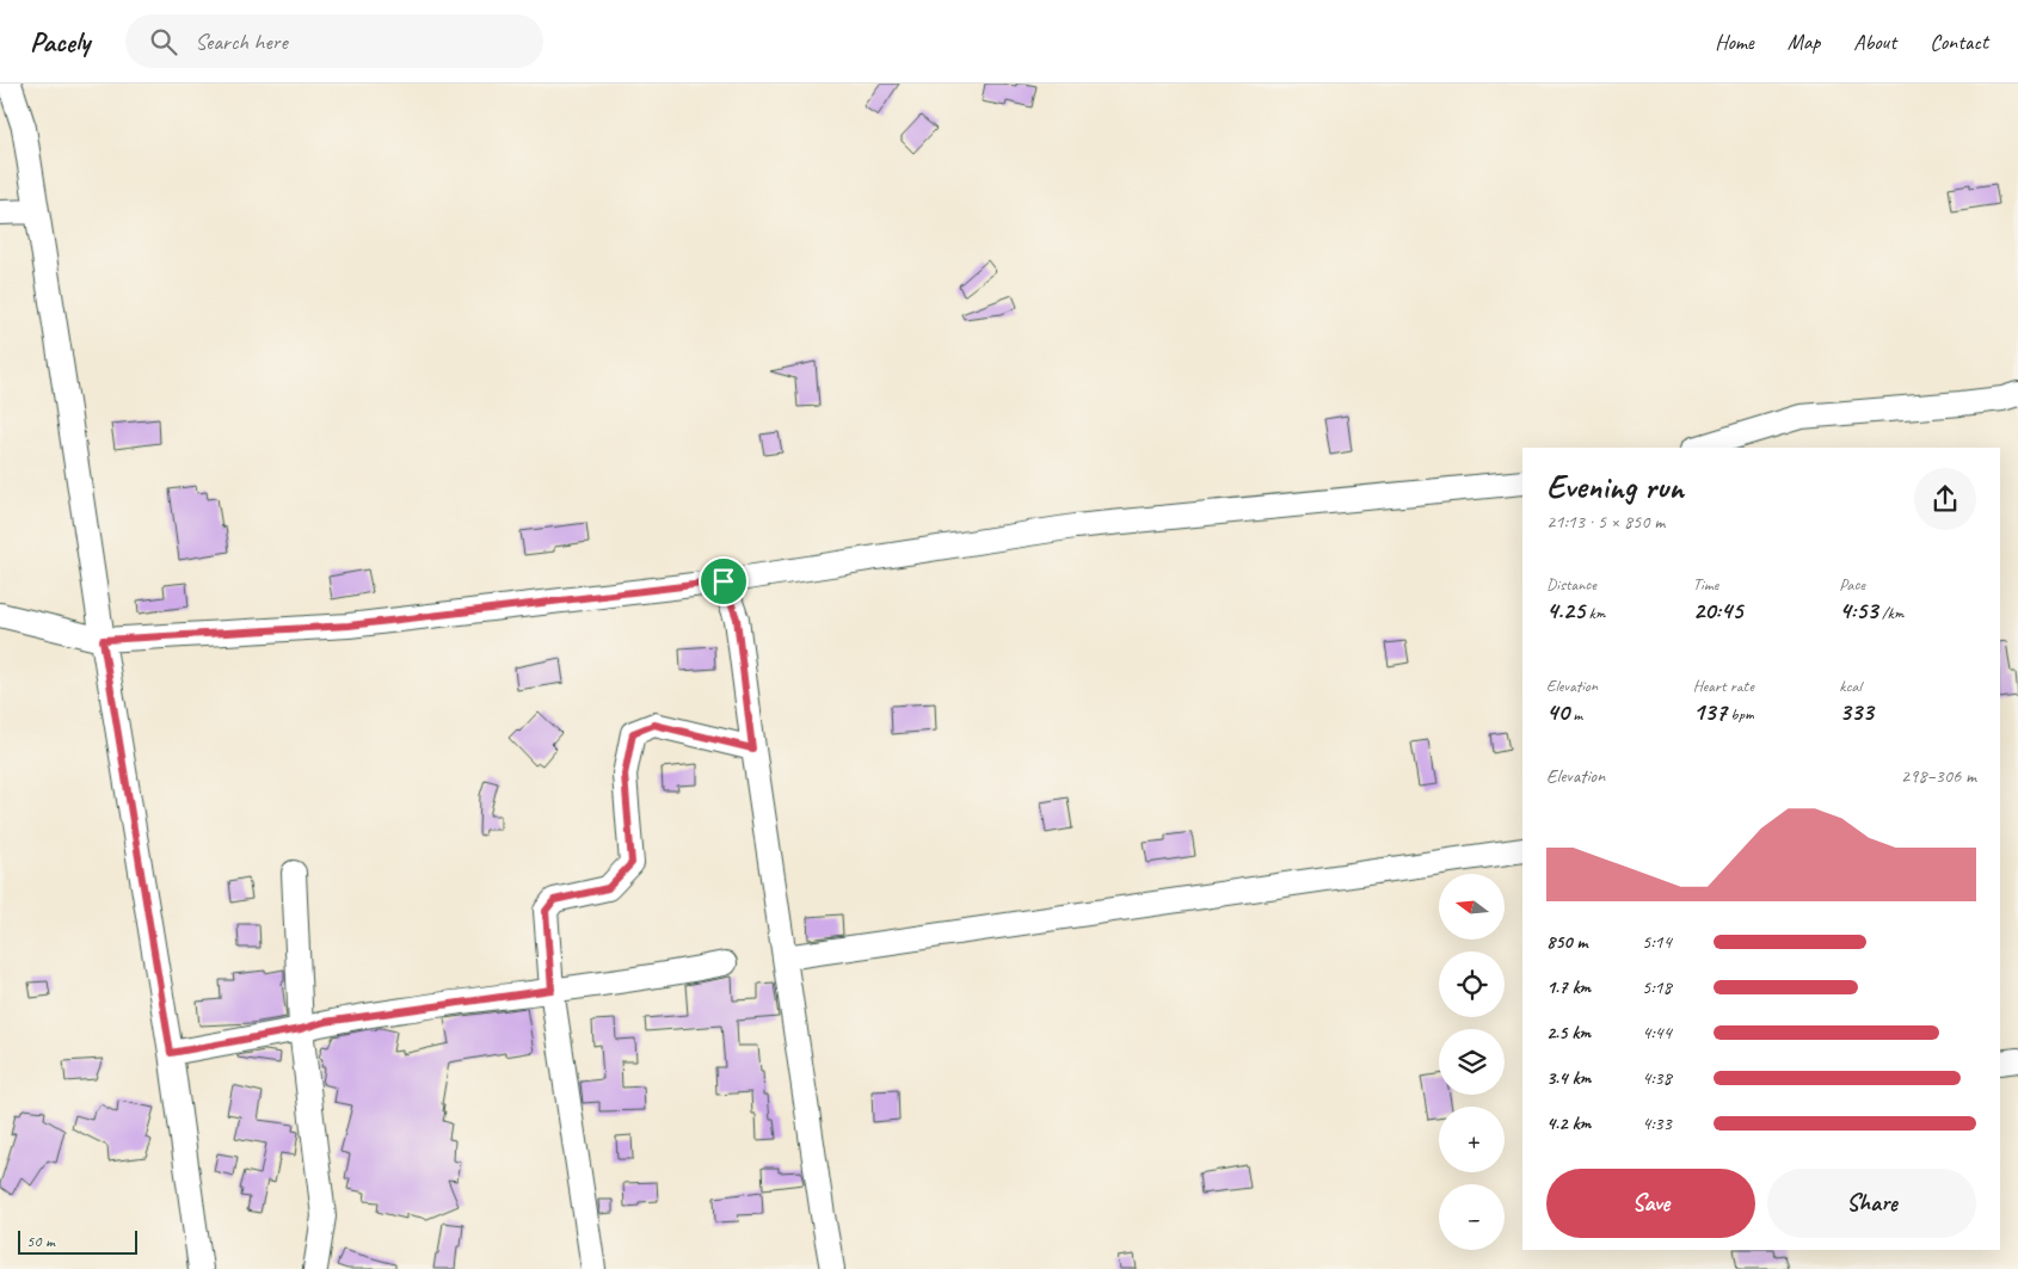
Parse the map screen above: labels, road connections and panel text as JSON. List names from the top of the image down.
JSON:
{
  "scale_bar": "50 m",
  "north": "left",
  "page": {
    "header": "Pacely",
    "search": "Search here",
    "nav": [
      "Home",
      "Map",
      "About",
      "Contact"
    ],
    "heading": ["Evening run", "21:13 · 5 × 850 m"],
    "stats": [
      ["Distance", "4.25 km"],
      ["Time", "20:45"],
      ["Pace", "4:53 /km"],
      ["Elevation", "40 m"],
      ["Heart rate", "137 bpm"],
      ["kcal", "333"]
    ],
    "chart": ["Elevation", "298–306 m"],
    "map_buttons": ["+", "−"],
    "list": [
      {
        "name": "850 m",
        "note": "5:14"
      },
      {
        "name": "1.7 km",
        "note": "5:18"
      },
      {
        "name": "2.5 km",
        "note": "4:44"
      },
      {
        "name": "3.4 km",
        "note": "4:38"
      },
      {
        "name": "4.2 km",
        "note": "4:33"
      }
    ],
    "buttons": ["Save", "Share"],
    "scale": "50 m"
  }
}
